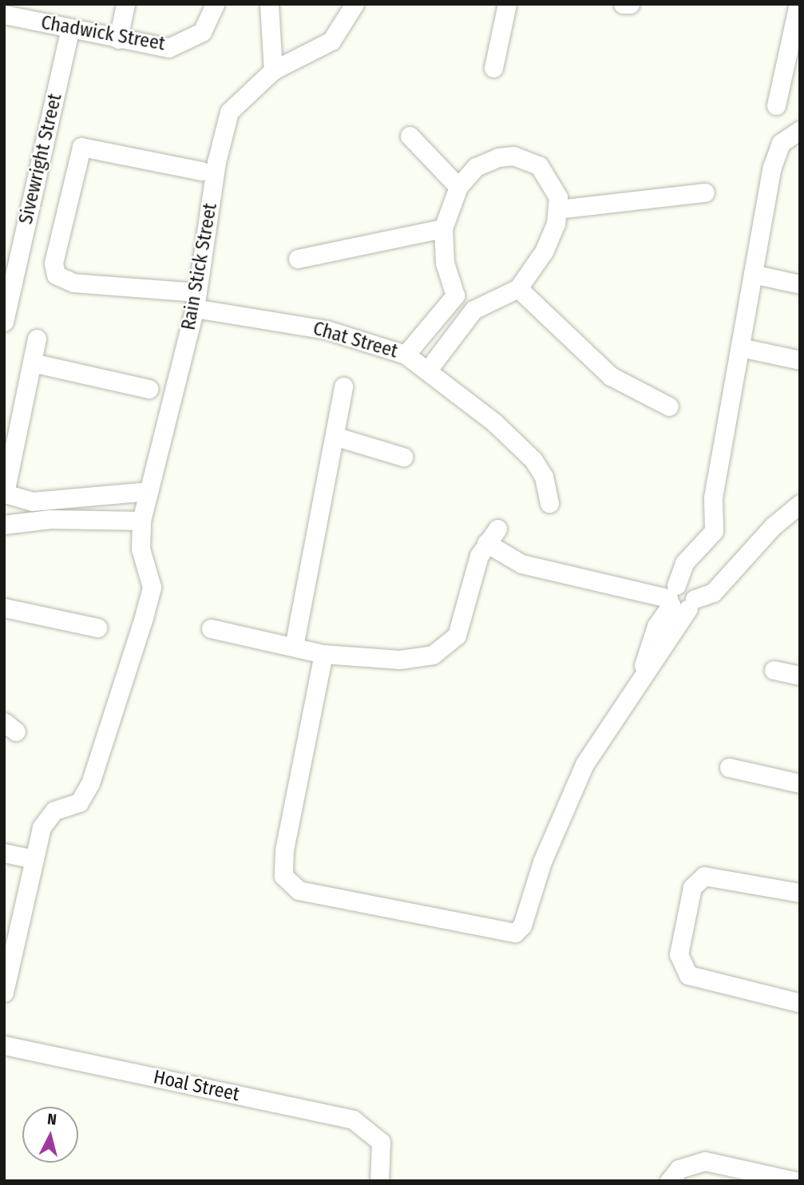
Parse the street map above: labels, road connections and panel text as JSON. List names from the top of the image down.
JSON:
{
  "streets": {
    "street": [
      "Chadwick Street",
      "Sivewright Street",
      "Rain Stick Street",
      "Chat Street",
      "Hoal Street"
    ]
  },
  "crossings": [
    ["Chadwick Street", "Sivewright Street"],
    ["Rain Stick Street", "Chat Street"]
  ],
  "north": "top"
}
